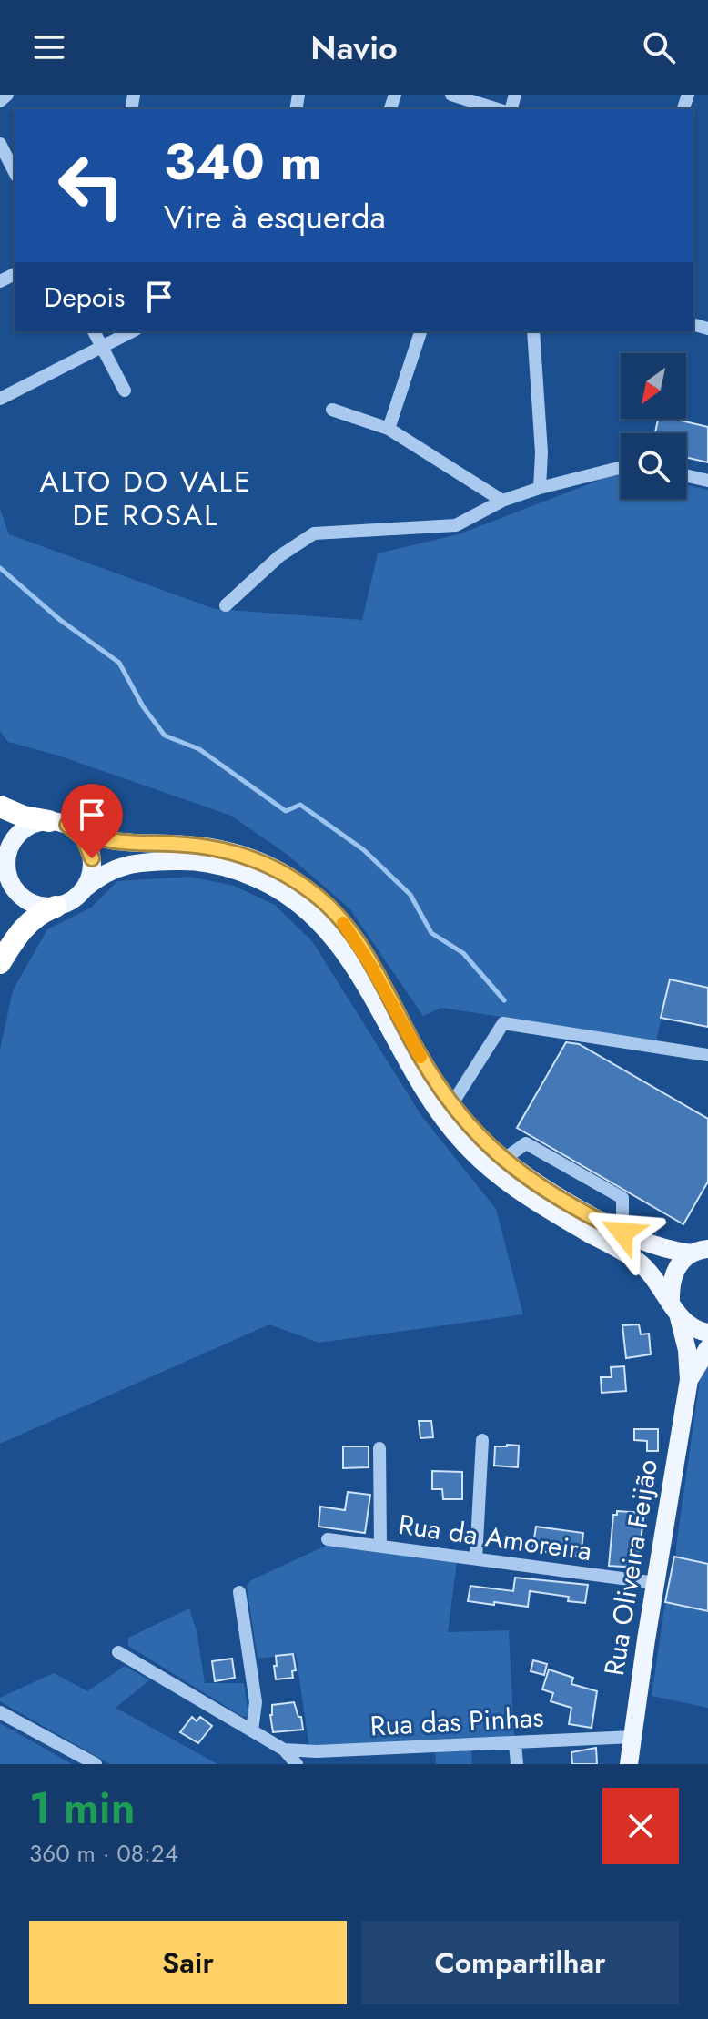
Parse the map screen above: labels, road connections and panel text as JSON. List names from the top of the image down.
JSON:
{
  "streets": {
    "main road": ["Rua Oliveira Feijão"],
    "street": ["Rua da Amoreira", "Rua das Pinhas"]
  },
  "crossings": [
    ["Rua da Amoreira", "Rua Oliveira Feijão"],
    ["Rua Oliveira Feijão", "Rua das Pinhas"]
  ],
  "districts": ["ALTO DO VALE DE ROSAL"],
  "north": "bottom left",
  "page": {
    "header": "Navio",
    "turn": ["340 m", "Vire à esquerda"],
    "then": "Depois",
    "heading": ["1 min", "360 m · 08:24"],
    "buttons": ["Sair", "Compartilhar"]
  }
}
